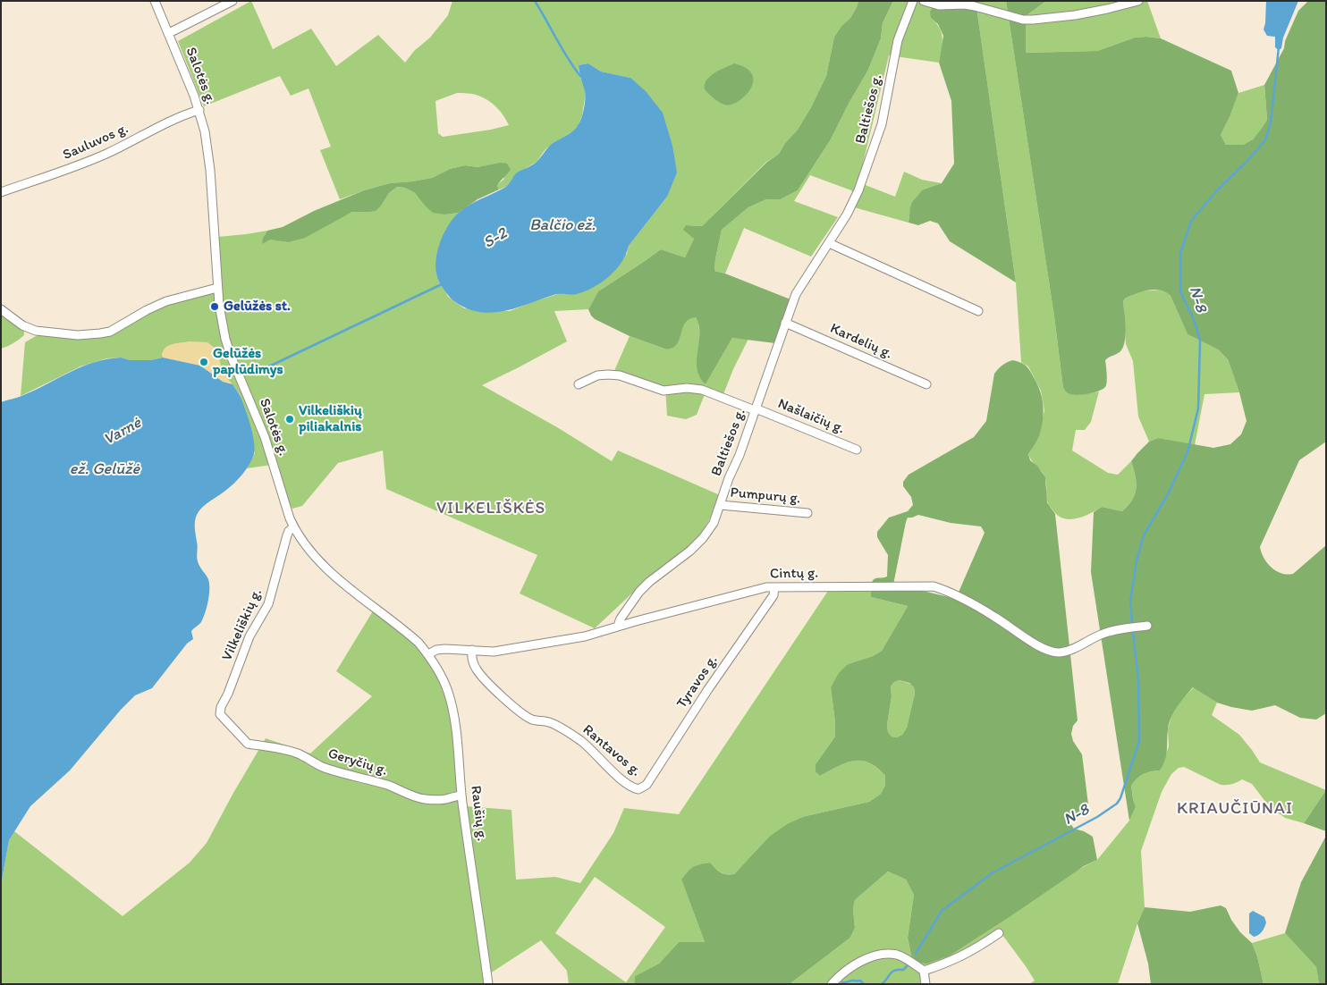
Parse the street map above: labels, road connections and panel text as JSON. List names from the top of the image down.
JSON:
{
  "streets": {
    "street": [
      "Salotės g.",
      "Baltiešos g.",
      "Sauluvos g.",
      "Kardelių g.",
      "Našlaičių g.",
      "Pumpurų g.",
      "Cintų g.",
      "Vilkeliškių g.",
      "Tyravos g.",
      "Rantavos g.",
      "Geryčių g.",
      "Raušių g."
    ]
  },
  "crossings": [
    ["Salotės g.", "Sauluvos g."],
    ["Salotės g.", "Cintų g."],
    ["Salotės g.", "Vilkeliškių g."],
    ["Salotės g.", "Raušių g."],
    ["Baltiešos g.", "Kardelių g."],
    ["Baltiešos g.", "Našlaičių g."],
    ["Baltiešos g.", "Pumpurų g."],
    ["Baltiešos g.", "Cintų g."],
    ["Cintų g.", "Tyravos g."],
    ["Cintų g.", "Rantavos g."],
    ["Cintų g.", "Raušių g."],
    ["Vilkeliškių g.", "Geryčių g."],
    ["Tyravos g.", "Rantavos g."],
    ["Geryčių g.", "Raušių g."]
  ],
  "districts": ["VILKELIŠKĖS", "KRIAUČIŪNAI"],
  "water": [
    "Balčio ež.",
    "S-2",
    "N-8",
    "Varnė",
    "ež. Gelūžė"
  ],
  "places": ["Gelūžės st.", "Gelūžės paplūdimys", "Vilkeliškių piliakalnis"]
}
